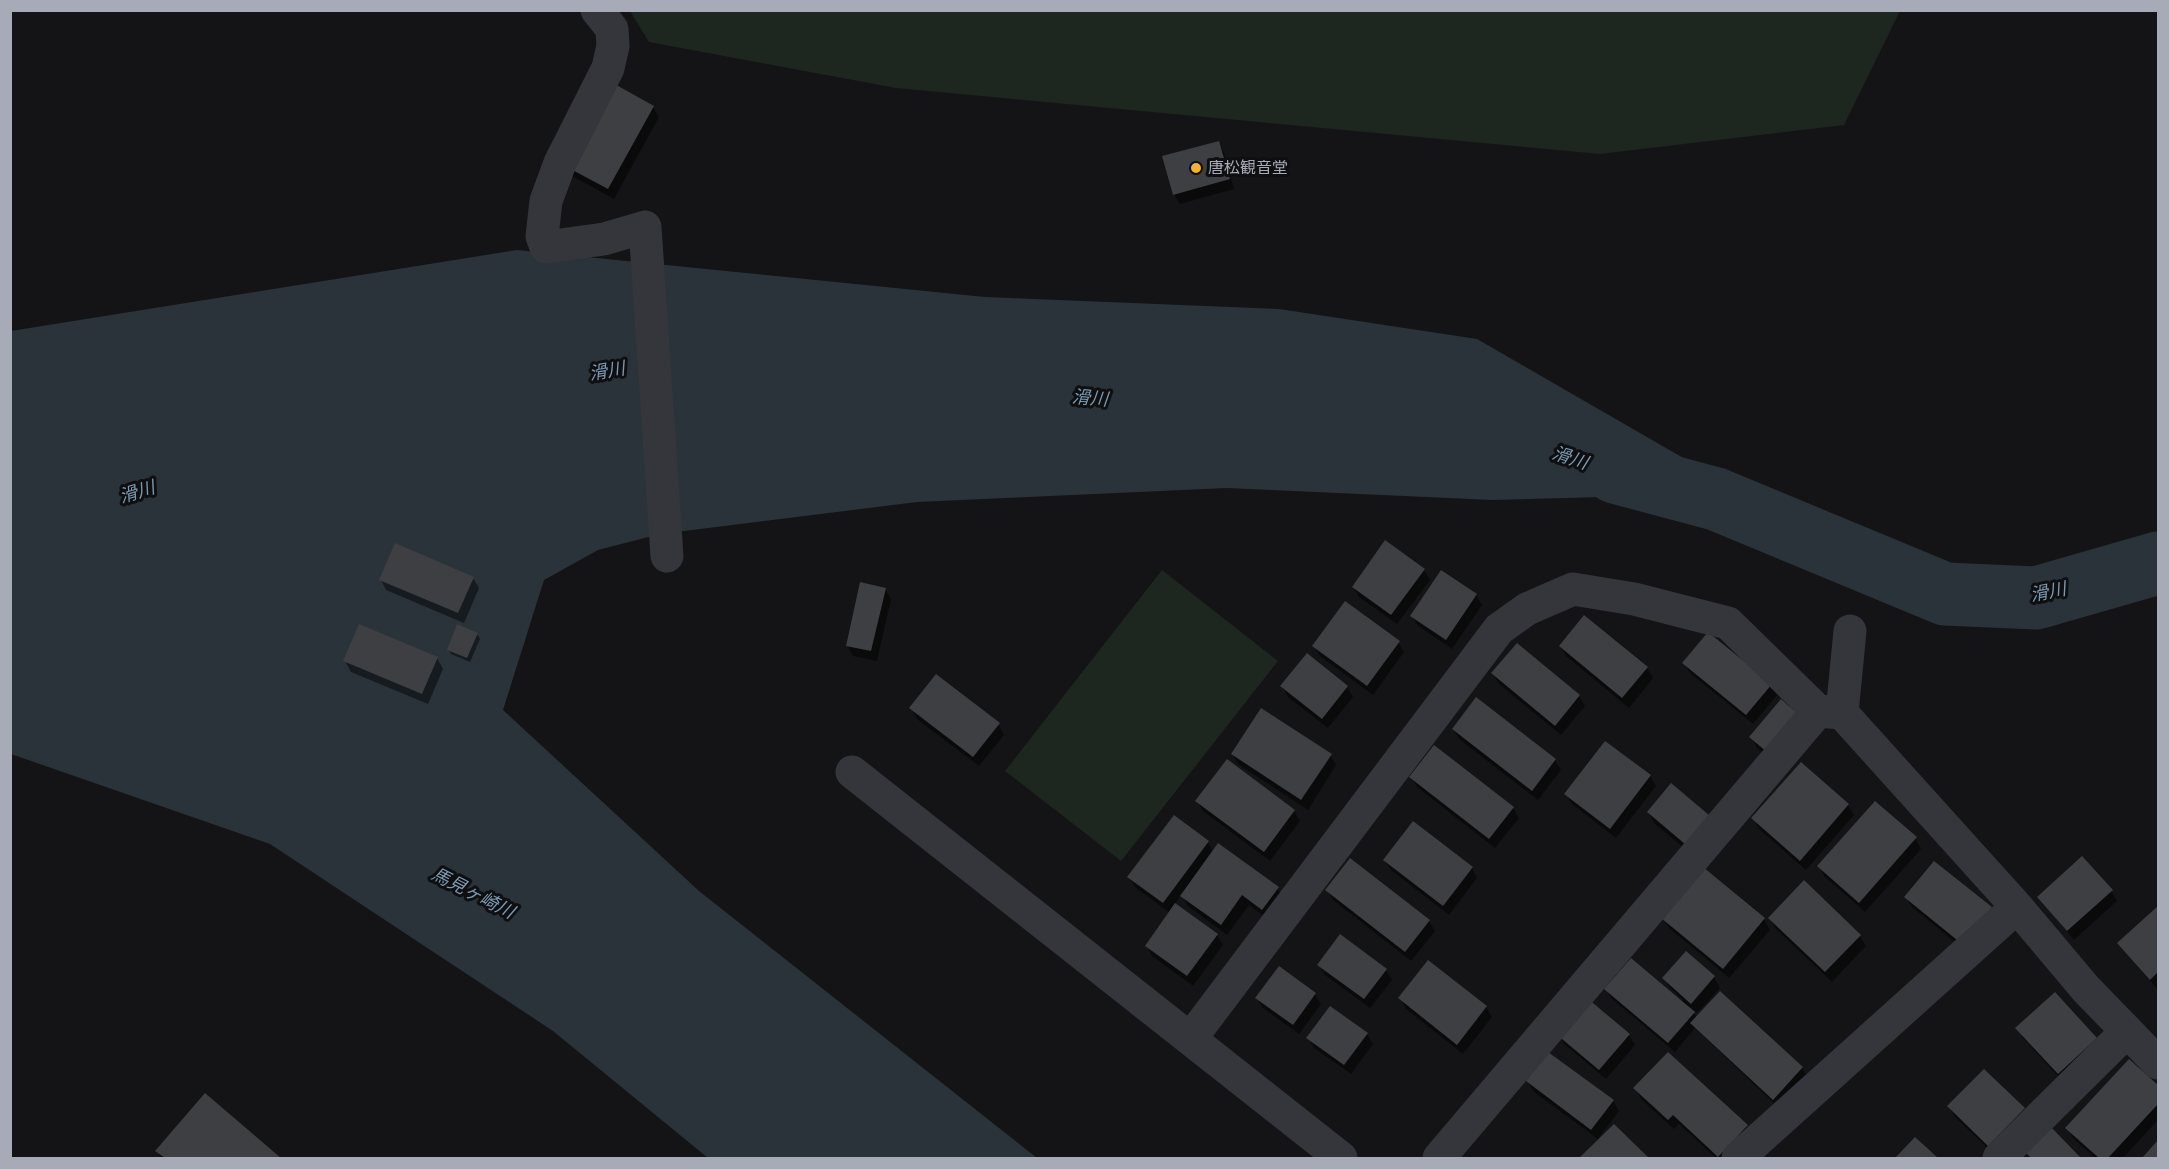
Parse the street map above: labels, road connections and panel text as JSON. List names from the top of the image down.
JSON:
{
  "water": ["滑川", "馬見ヶ崎川"],
  "places": ["唐松観音堂"]
}
